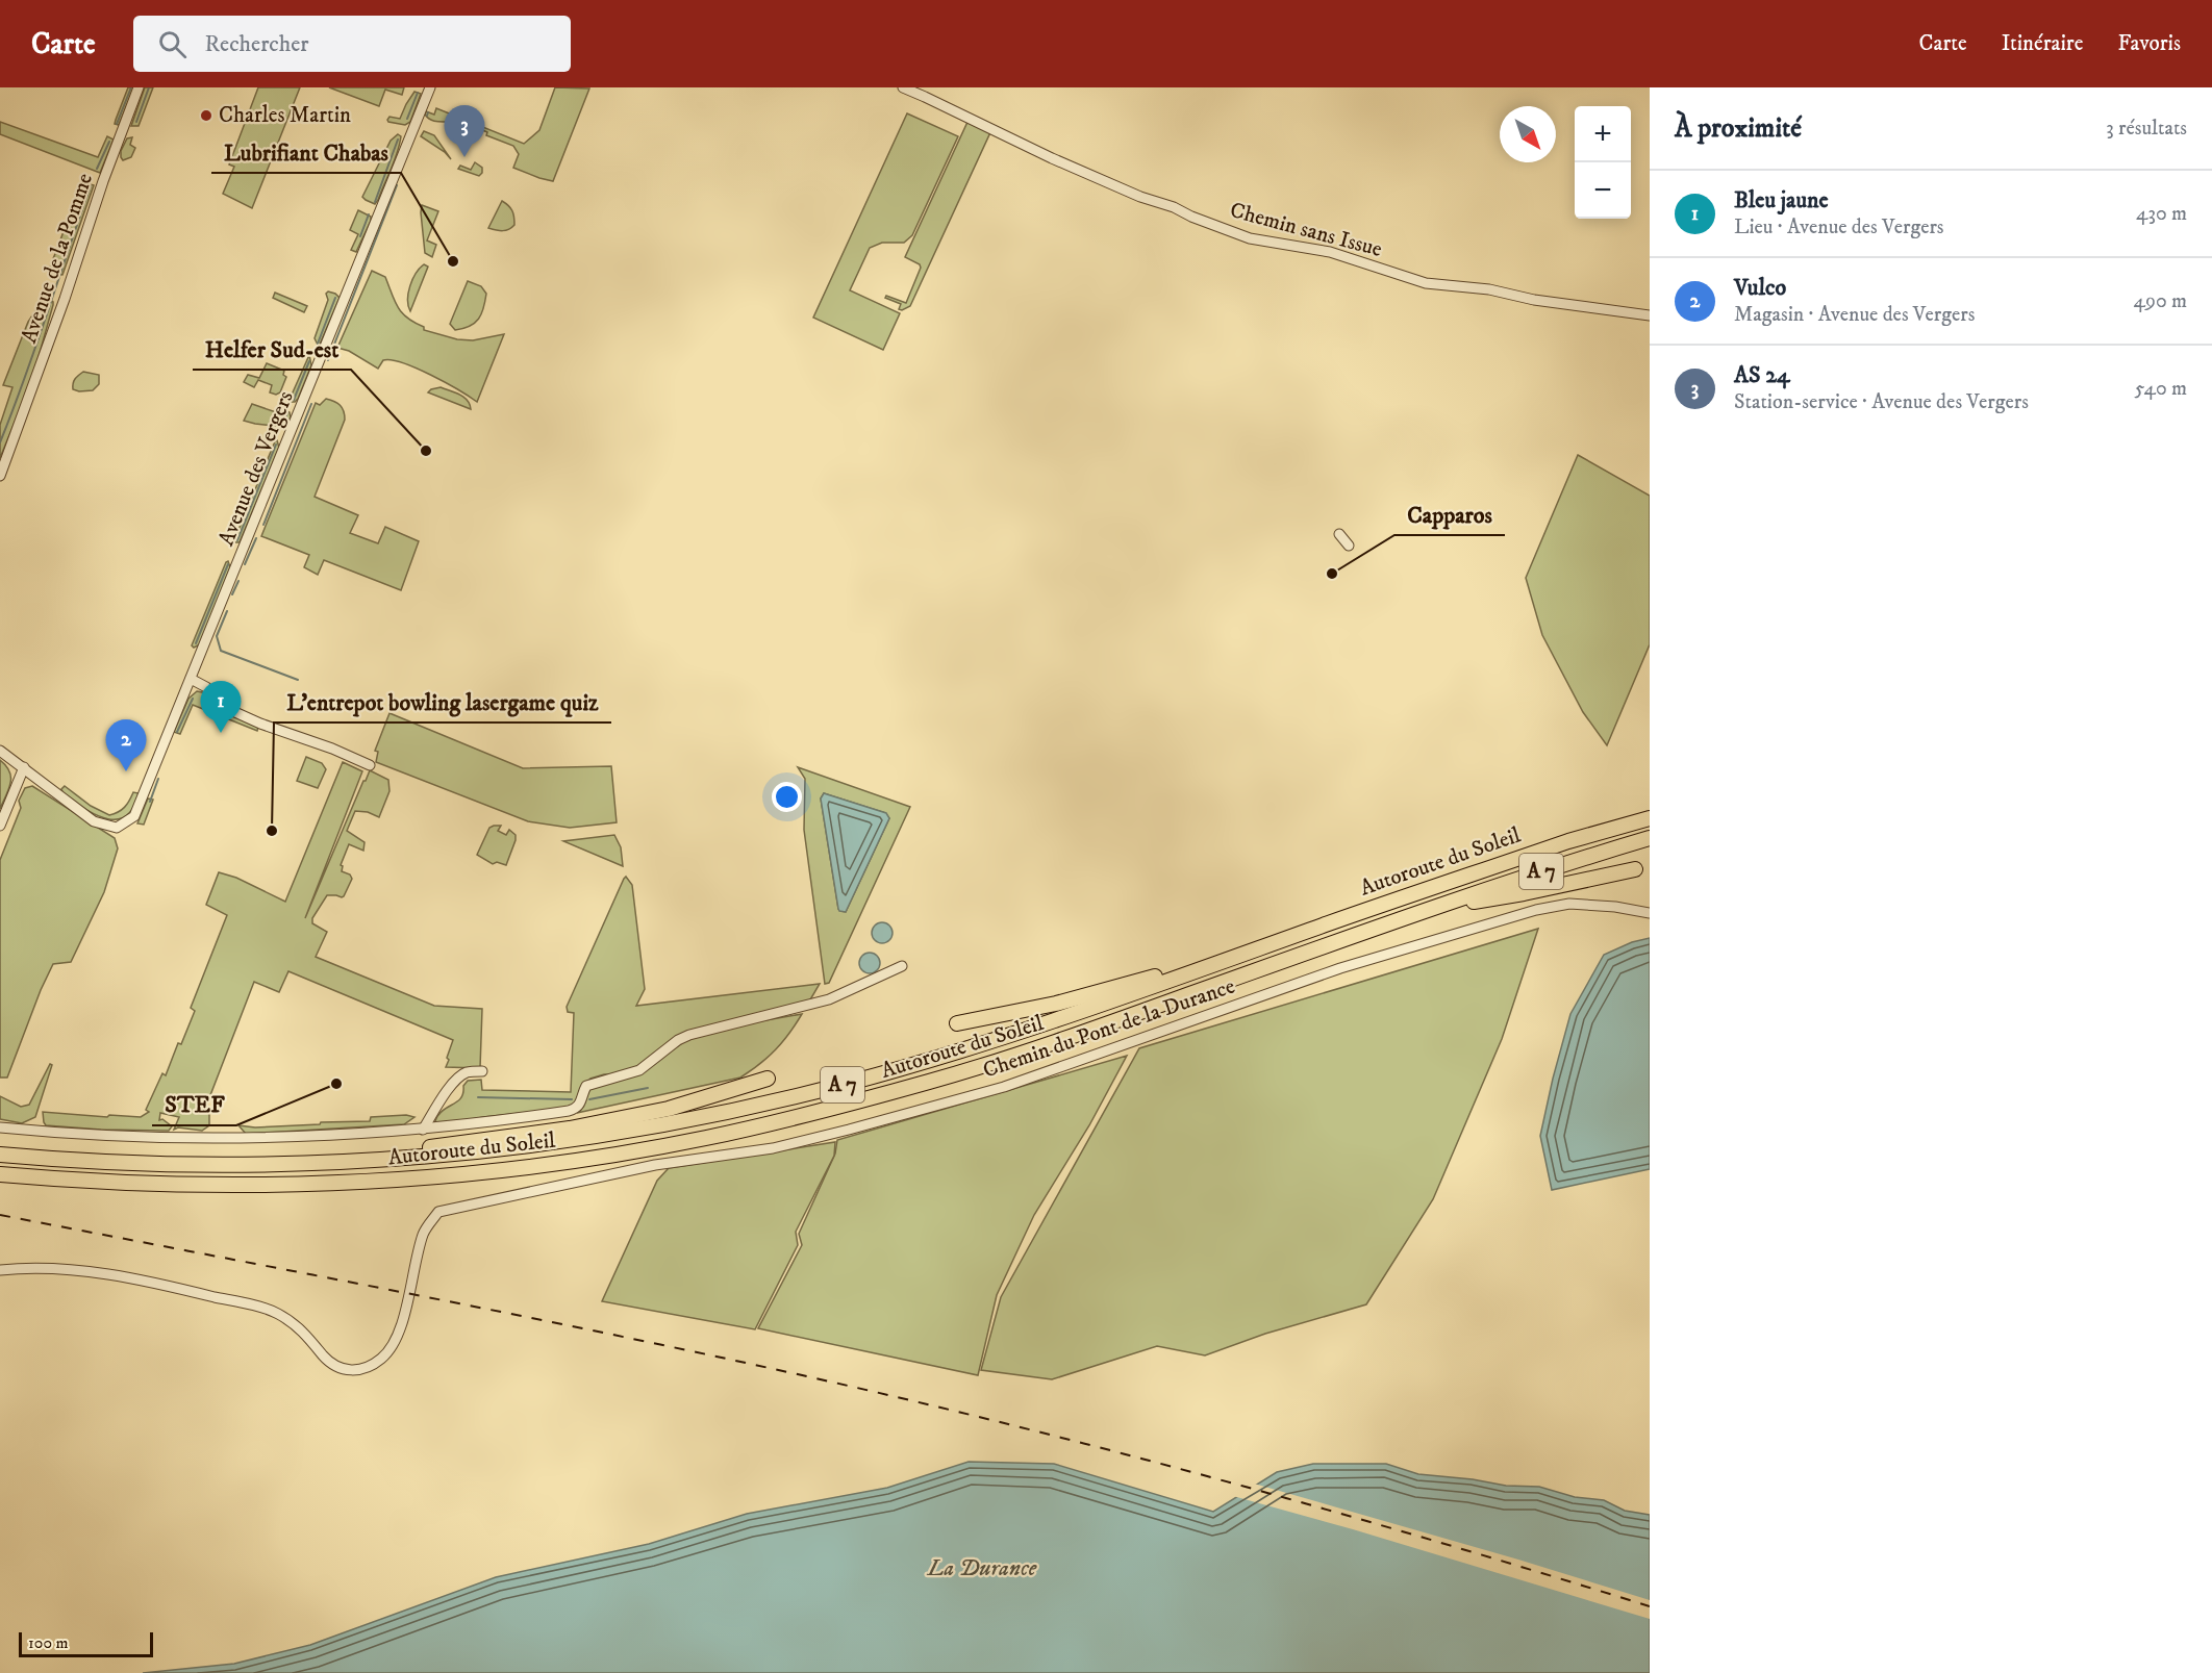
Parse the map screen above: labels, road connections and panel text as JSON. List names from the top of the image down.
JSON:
{
  "streets": {
    "highway": ["Autoroute du Soleil", "A 7"],
    "street": [
      "Chemin sans Issue",
      "Avenue de la Pomme",
      "Avenue des Vergers",
      "Chemin du Pont de la Durance"
    ]
  },
  "water": ["La Durance"],
  "places": [
    "Charles Martin",
    "Lubrifiant Chabas",
    "Helfer Sud-est",
    "Capparos",
    "L'entrepot bowling lasergame quiz",
    "STEF"
  ],
  "scale_bar": "100 m",
  "north": "bottom right",
  "page": {
    "header": "Carte",
    "search": "Rechercher",
    "nav": ["Carte", "Itinéraire", "Favoris"],
    "heading": ["À proximité", "3 résultats"],
    "pins": ["3", "1", "2"],
    "map_buttons": ["+", "−"],
    "list": [
      {
        "mark": "1",
        "name": "Bleu jaune",
        "note": "Lieu · Avenue des Vergers",
        "value": "430 m"
      },
      {
        "mark": "2",
        "name": "Vulco",
        "note": "Magasin · Avenue des Vergers",
        "value": "490 m"
      },
      {
        "mark": "3",
        "name": "AS 24",
        "note": "Station-service · Avenue des Vergers",
        "value": "540 m"
      }
    ],
    "scale": "100 m"
  }
}
